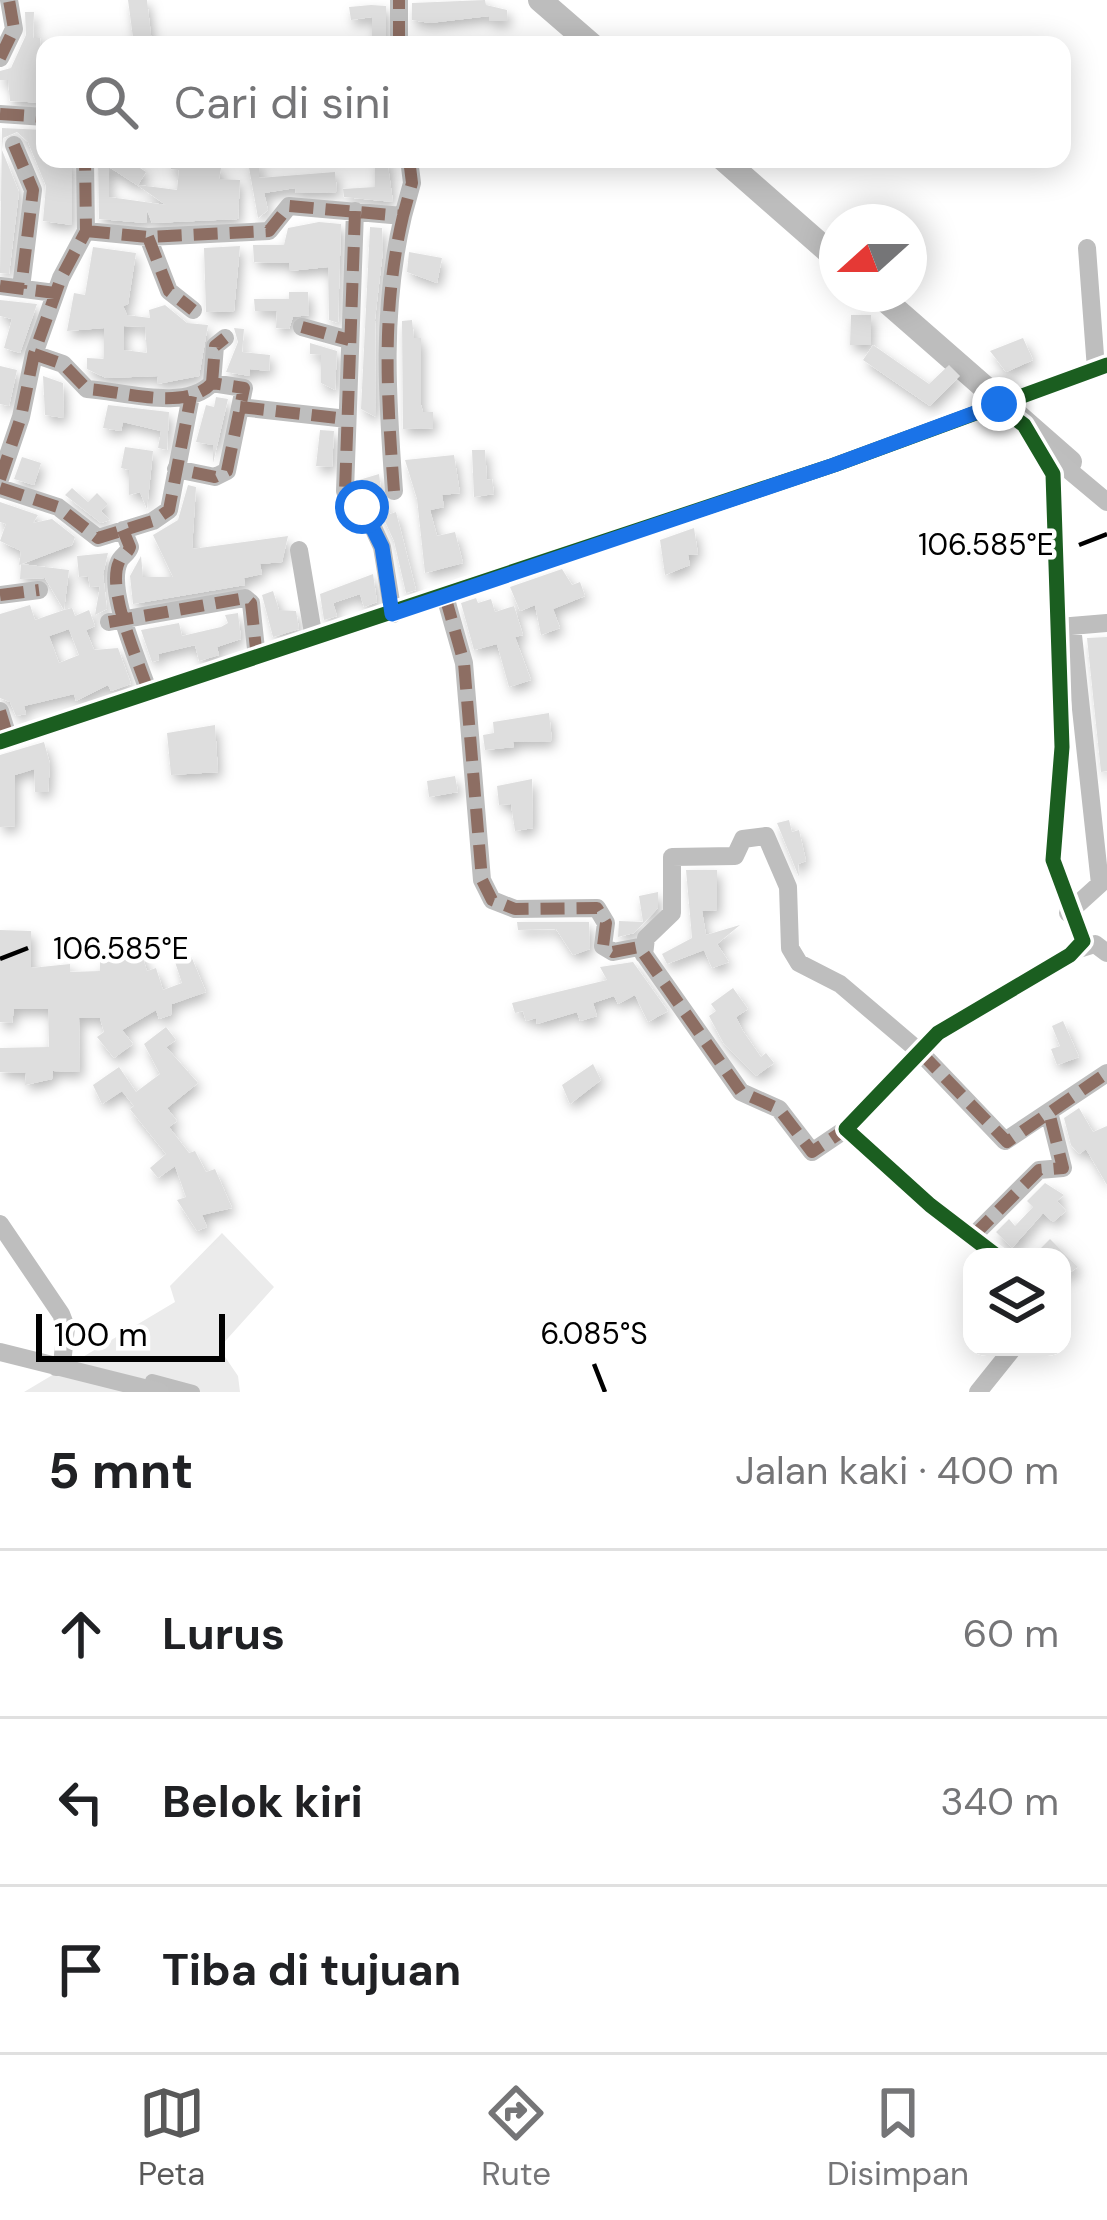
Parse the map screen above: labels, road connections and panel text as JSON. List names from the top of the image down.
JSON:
{
  "scale_bar": "100 m",
  "north": "left",
  "page": {
    "search": "Cari di sini",
    "scale": "100 m",
    "heading": ["5 mnt", "Jalan kaki · 400 m"],
    "list": [
      ["Lurus", "60 m"],
      ["Belok kiri", "340 m"],
      "Tiba di tujuan"
    ],
    "nav": ["Peta", "Rute", "Disimpan"]
  },
  "coordinates": ["106.585°E", "6.085°S"]
}
